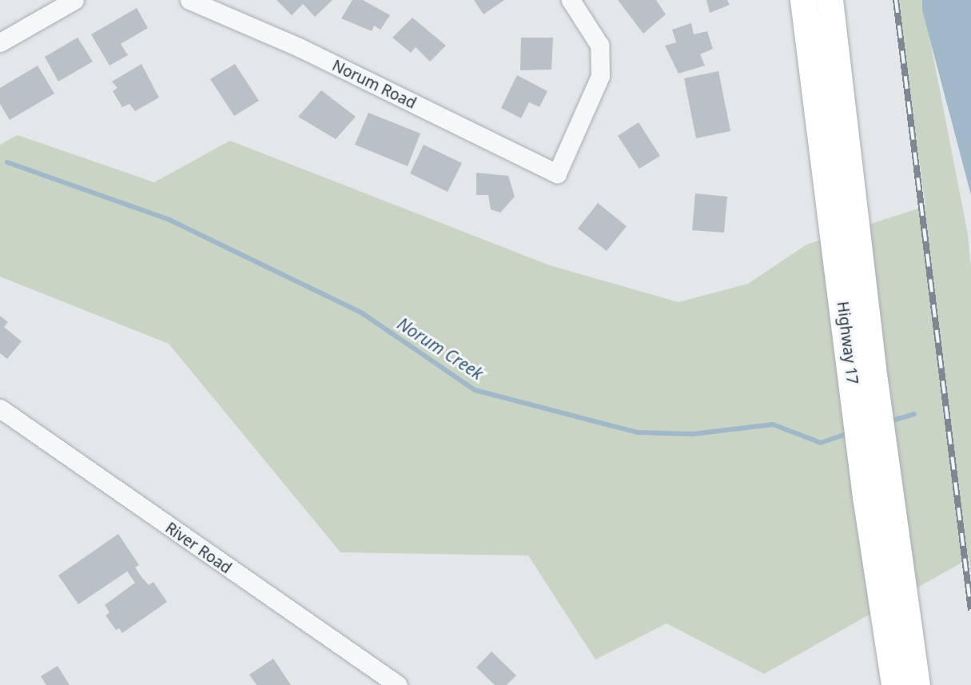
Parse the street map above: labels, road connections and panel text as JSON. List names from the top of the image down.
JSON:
{
  "streets": {
    "highway": ["Highway 17"],
    "street": ["Norum Road", "River Road"]
  },
  "water": ["Norum Creek"]
}
